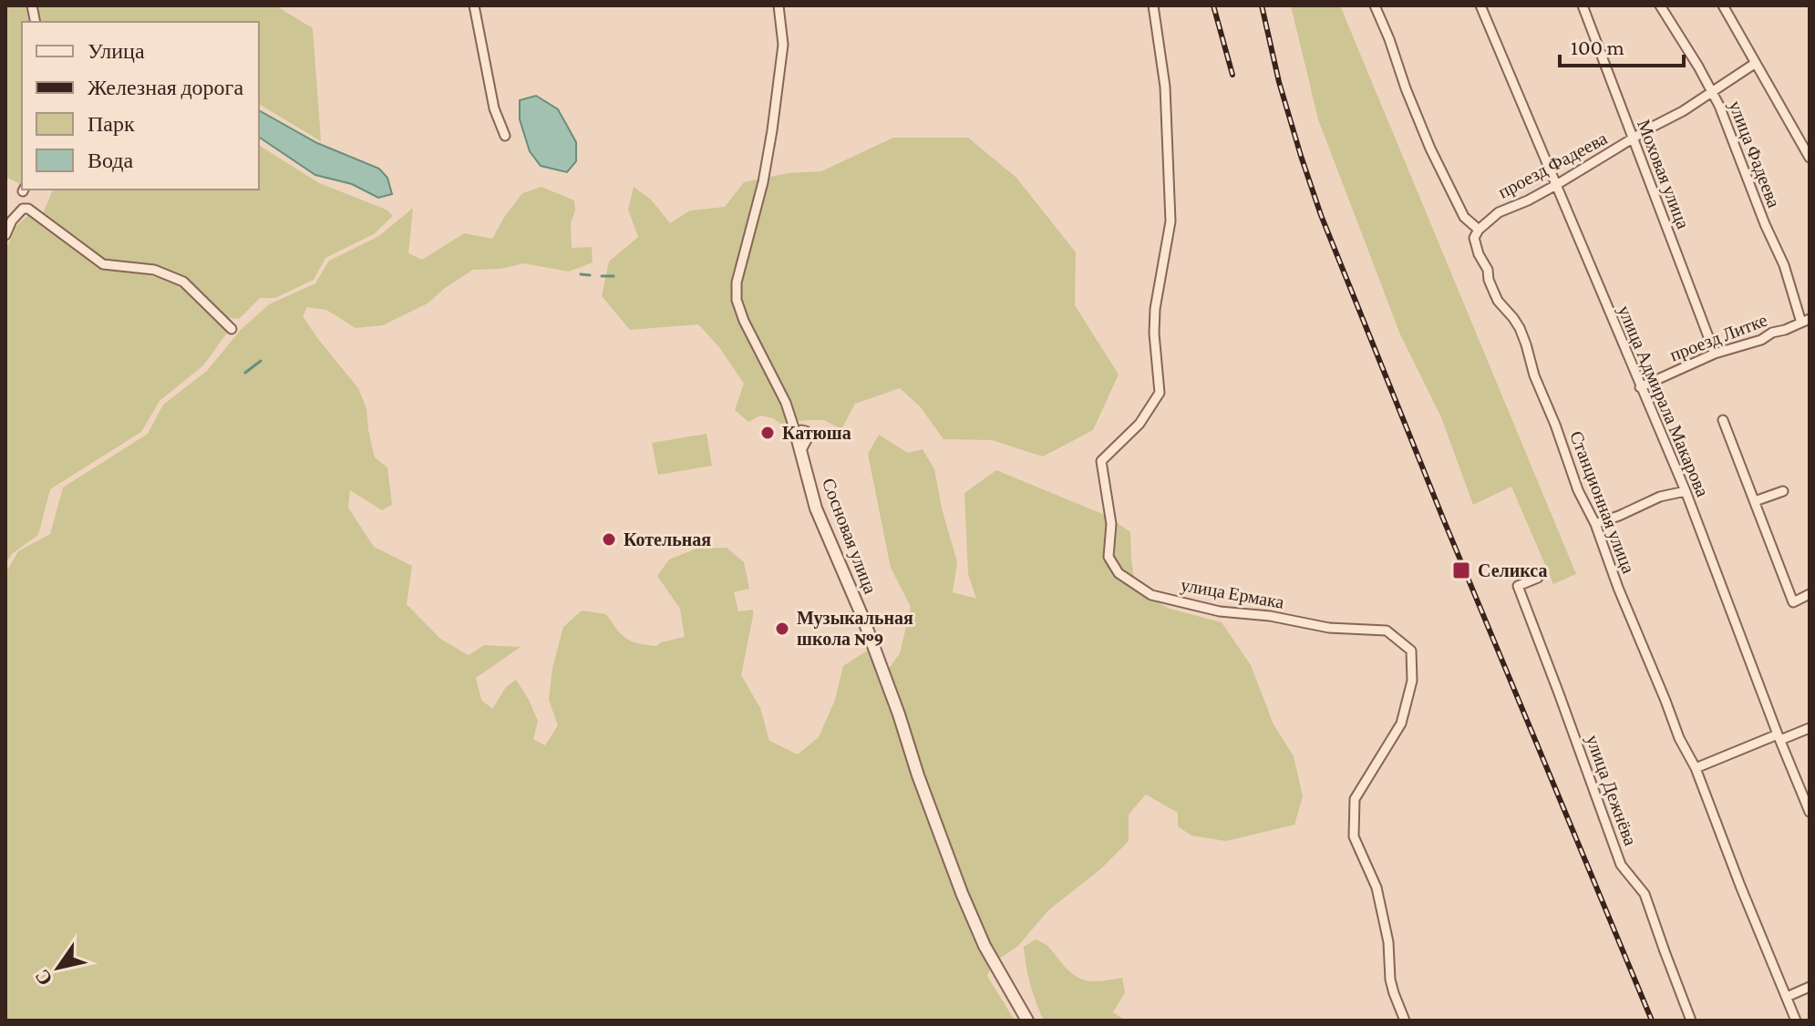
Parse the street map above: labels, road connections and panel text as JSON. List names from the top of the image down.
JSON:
{
  "streets": {
    "street": [
      "улица Фадеева",
      "проезд Фадеева",
      "Моховая улица",
      "проезд Литке",
      "улица Адмирала Макарова",
      "Станционная улица",
      "Сосновая улица",
      "улица Ермака",
      "улица Дежнёва"
    ]
  },
  "crossings": [
    ["улица Фадеева", "проезд Фадеева"],
    ["улица Фадеева", "проезд Литке"],
    ["проезд Фадеева", "Моховая улица"],
    ["проезд Фадеева", "улица Адмирала Макарова"],
    ["проезд Фадеева", "Станционная улица"],
    ["Моховая улица", "проезд Литке"],
    ["проезд Литке", "улица Адмирала Макарова"]
  ],
  "places": {
    "other": ["Катюша", "Котельная", "Музыкальная школа №9"],
    "transit": ["Селикса"]
  },
  "legend": [
    "Улица",
    "Железная дорога",
    "Парк",
    "Вода"
  ],
  "scale_bar": "100 m",
  "north": "bottom left"
}
